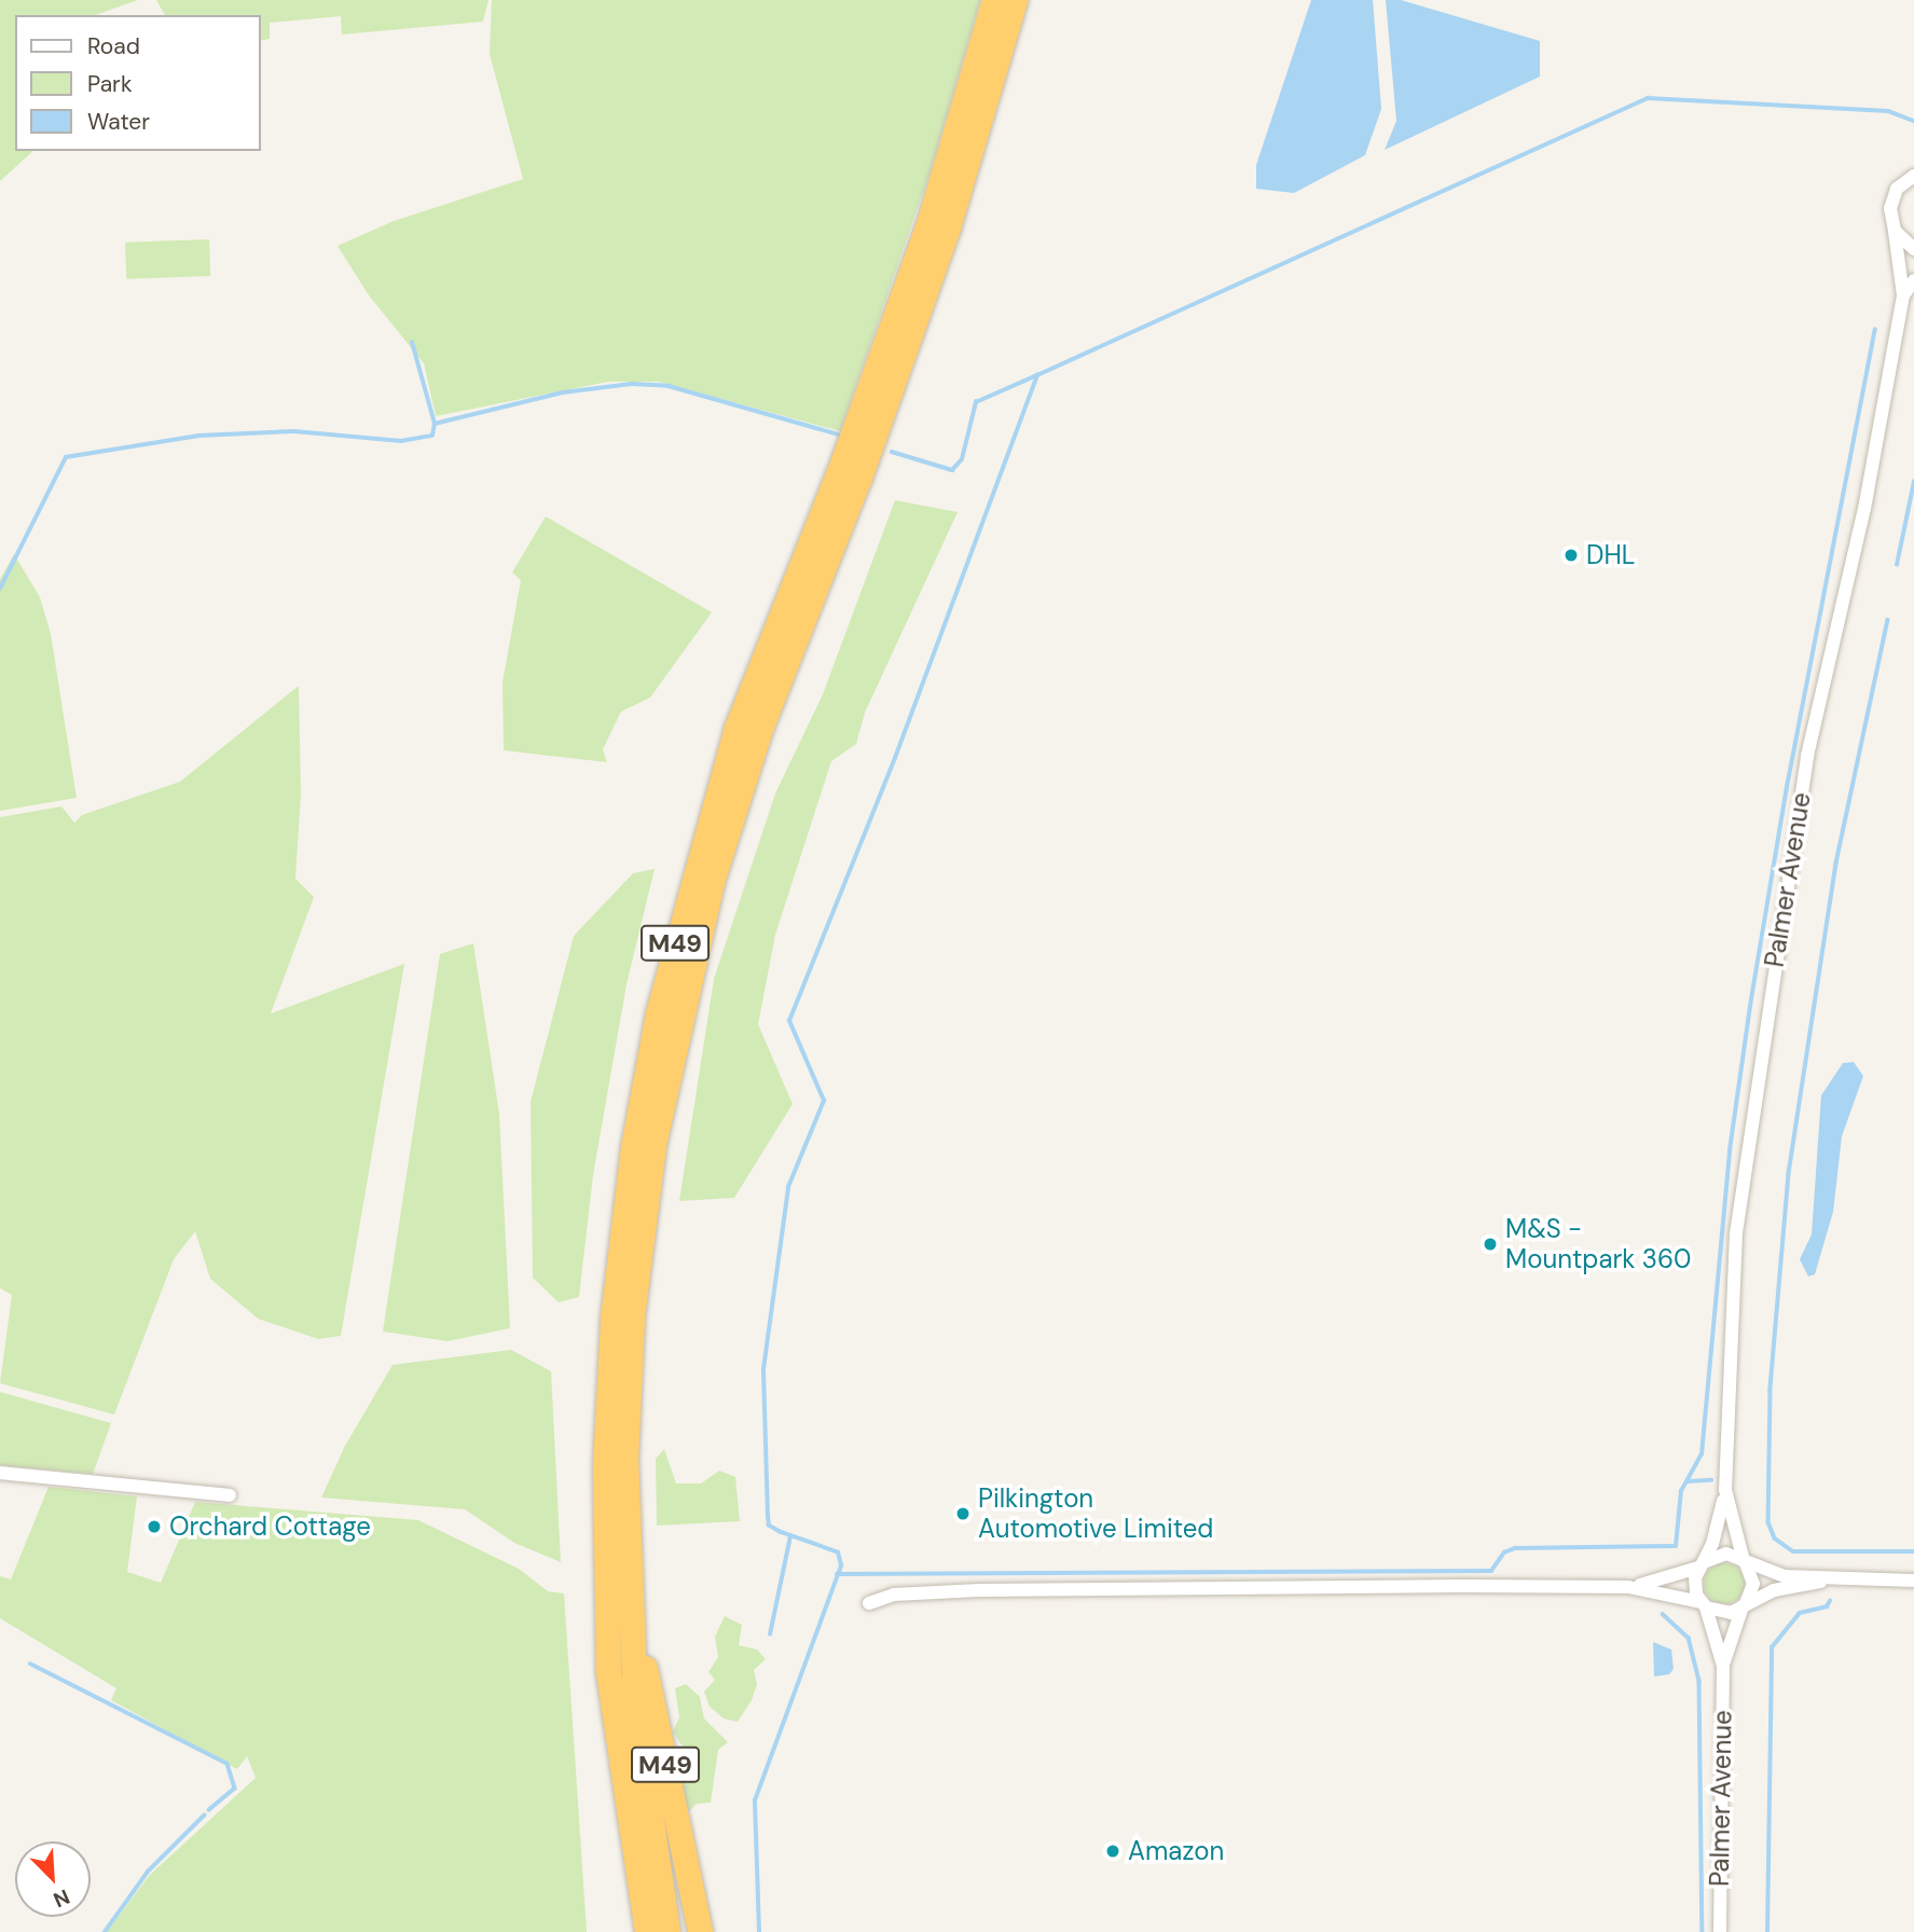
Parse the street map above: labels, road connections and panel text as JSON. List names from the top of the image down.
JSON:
{
  "streets": {
    "highway": ["M49"],
    "street": ["Palmer Avenue"]
  },
  "places": [
    "DHL",
    "M&S - Mountpark 360",
    "Pilkington Automotive Limited",
    "Orchard Cottage",
    "Amazon"
  ],
  "legend": ["Road", "Park", "Water"],
  "north": "bottom right"
}
